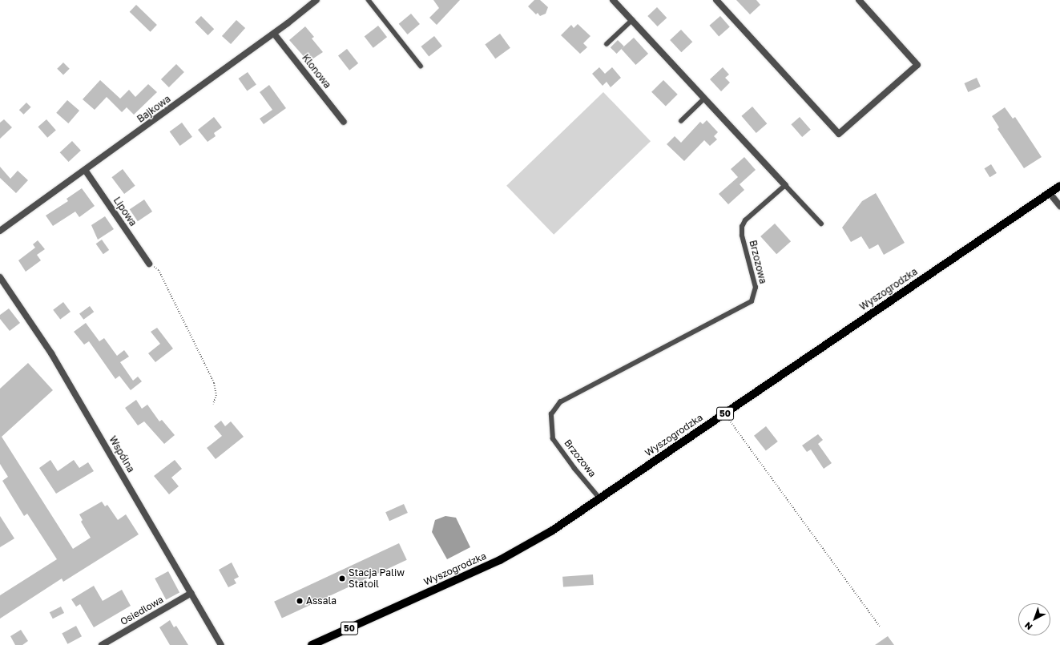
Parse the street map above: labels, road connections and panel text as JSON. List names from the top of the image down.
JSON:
{
  "streets": {
    "main road": ["Wyszogrodzka", "50"],
    "street": [
      "Klonowa",
      "Bajkowa",
      "Lipowa",
      "Wspólna",
      "Osiedlowa"
    ],
    "lane": ["Brzozowa"]
  },
  "crossings": [
    ["Klonowa", "Bajkowa"],
    ["Bajkowa", "Lipowa"],
    ["Brzozowa", "Wyszogrodzka"],
    ["Wspólna", "Osiedlowa"]
  ],
  "places": ["Stacja Paliw Statoil", "Assala"],
  "north": "bottom left"
}
